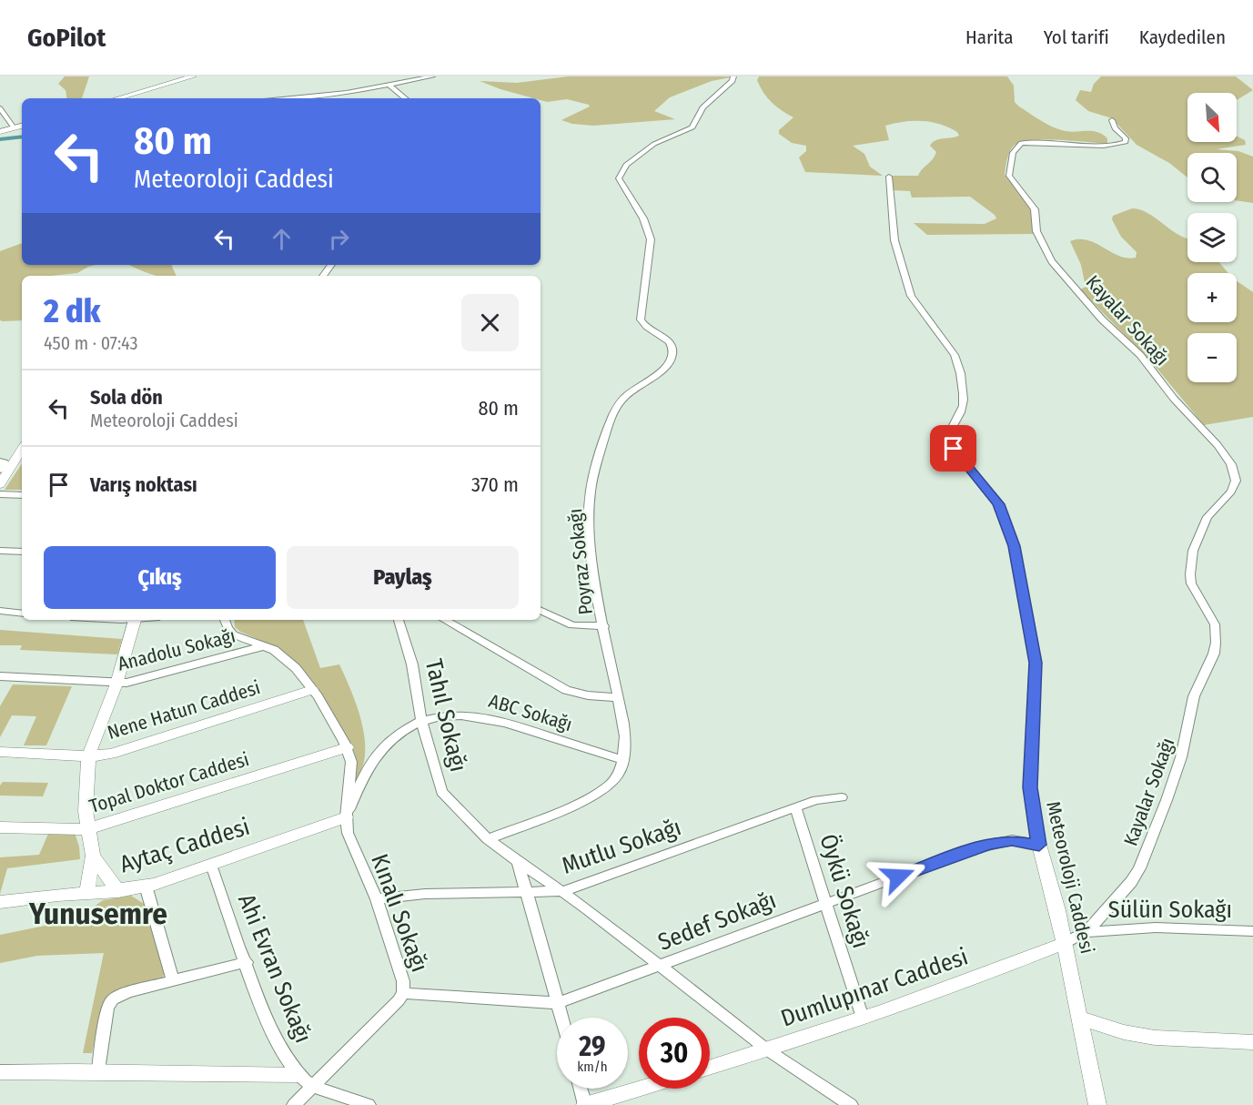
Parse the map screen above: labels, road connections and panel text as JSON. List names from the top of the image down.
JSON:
{
  "streets": {
    "street": [
      "Kayalar Sokağı",
      "Poyraz Sokağı",
      "Anadolu Sokağı",
      "Nene Hatun Caddesi",
      "ABC Sokağı",
      "Tahıl Sokağı",
      "Topal Doktor Caddesi",
      "Aytaç Caddesi",
      "Mutlu Sokağı",
      "Meteoroloji Caddesi",
      "Öykü Sokağı",
      "Sülün Sokağı",
      "Kınalı Sokağı",
      "Sedef Sokağı",
      "Ahi Evran Sokağı",
      "Dumlupınar Caddesi"
    ]
  },
  "crossings": [
    ["Kayalar Sokağı", "Meteoroloji Caddesi"],
    ["Kayalar Sokağı", "Sülün Sokağı"],
    ["Kayalar Sokağı", "Dumlupınar Caddesi"],
    ["Poyraz Sokağı", "ABC Sokağı"],
    ["Poyraz Sokağı", "Tahıl Sokağı"],
    ["ABC Sokağı", "Tahıl Sokağı"],
    ["ABC Sokağı", "Aytaç Caddesi"],
    ["ABC Sokağı", "Kınalı Sokağı"],
    ["Tahıl Sokağı", "Mutlu Sokağı"],
    ["Tahıl Sokağı", "Sedef Sokağı"],
    ["Tahıl Sokağı", "Dumlupınar Caddesi"],
    ["Topal Doktor Caddesi", "Kınalı Sokağı"],
    ["Aytaç Caddesi", "Kınalı Sokağı"],
    ["Aytaç Caddesi", "Ahi Evran Sokağı"],
    ["Mutlu Sokağı", "Öykü Sokağı"],
    ["Mutlu Sokağı", "Kınalı Sokağı"],
    ["Meteoroloji Caddesi", "Sedef Sokağı"],
    ["Meteoroloji Caddesi", "Dumlupınar Caddesi"],
    ["Öykü Sokağı", "Sedef Sokağı"],
    ["Öykü Sokağı", "Dumlupınar Caddesi"],
    ["Kınalı Sokağı", "Sedef Sokağı"],
    ["Kınalı Sokağı", "Ahi Evran Sokağı"]
  ],
  "districts": ["Yunusemre"],
  "north": "bottom right",
  "page": {
    "header": "GoPilot",
    "nav": ["Harita", "Yol tarifi", "Kaydedilen"],
    "map_buttons": ["+", "−"],
    "turn": ["80 m", "Meteoroloji Caddesi"],
    "heading": ["2 dk", "450 m · 07:43"],
    "list": [
      {
        "name": "Sola dön",
        "note": "Meteoroloji Caddesi",
        "value": "80 m"
      },
      {
        "name": "Varış noktası",
        "value": "370 m"
      }
    ],
    "buttons": ["Çıkış", "Paylaş"],
    "speed": "29 km/h",
    "limit": "30"
  }
}
